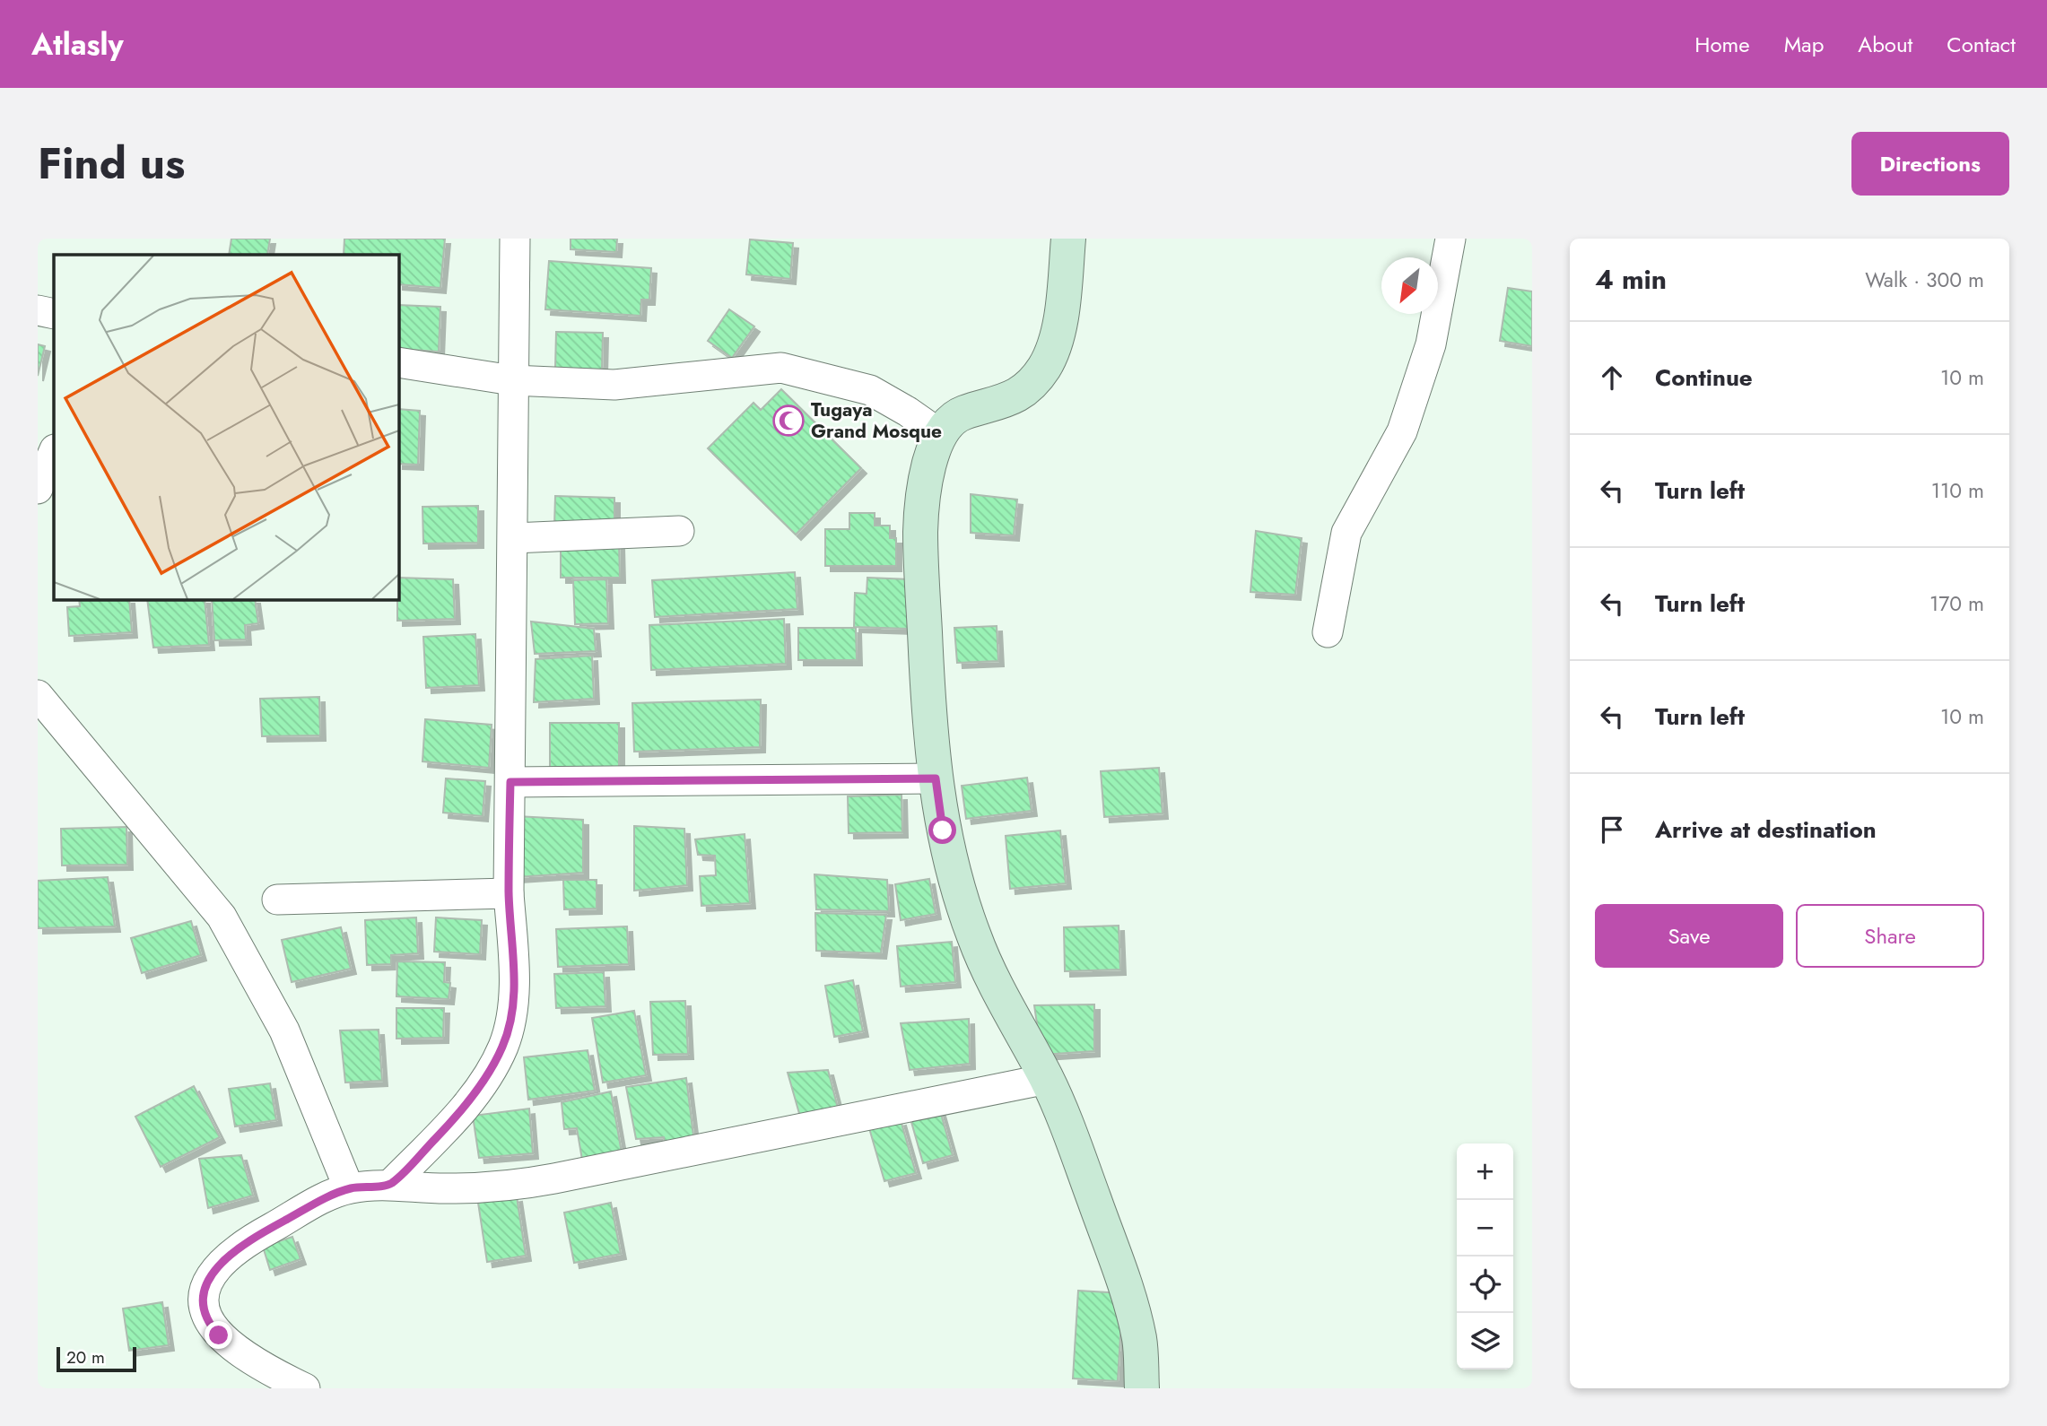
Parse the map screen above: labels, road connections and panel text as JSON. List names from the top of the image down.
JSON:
{
  "places": {
    "mosque": ["Tugaya Grand Mosque"]
  },
  "scale_bar": "20 m",
  "north": "bottom left",
  "page": {
    "header": "Atlasly",
    "nav": [
      "Home",
      "Map",
      "About",
      "Contact"
    ],
    "title": "Find us",
    "buttons": [
      "Directions",
      ["Save", "Share"]
    ],
    "heading": ["4 min", "Walk · 300 m"],
    "list": [
      ["Continue", "10 m"],
      ["Turn left", "110 m"],
      ["Turn left", "170 m"],
      ["Turn left", "10 m"],
      "Arrive at destination"
    ],
    "map_buttons": ["+", "−"],
    "scale": "20 m"
  }
}
